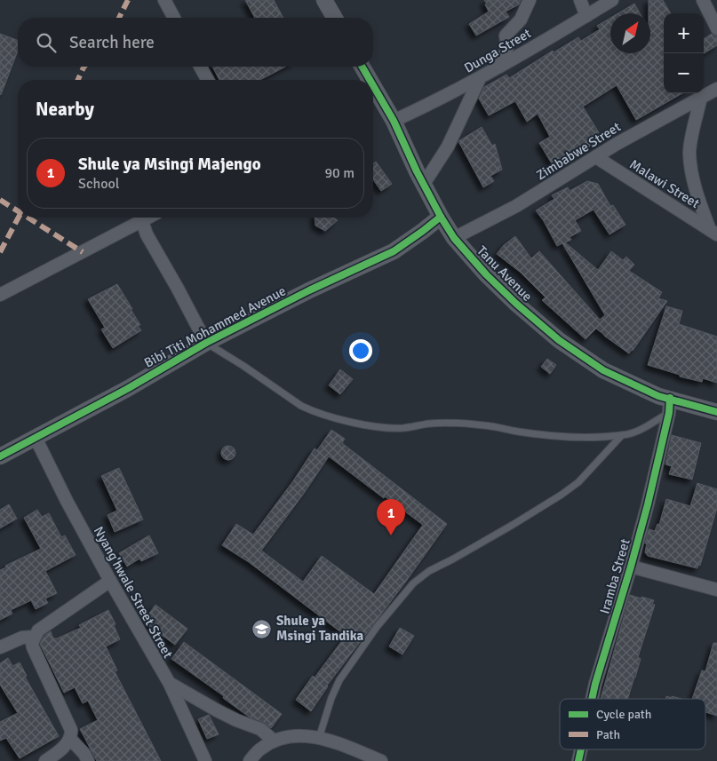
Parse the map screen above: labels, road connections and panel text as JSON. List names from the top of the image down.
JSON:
{
  "streets": {
    "street": [
      "Dunga Street",
      "Zimbabwe Street",
      "Malawi Street",
      "Tanu Avenue",
      "Bibi Titi Mohammed Avenue",
      "Iramba Street",
      "Nyang'hwale Street Street"
    ]
  },
  "crossings": [
    ["Dunga Street", "Tanu Avenue"],
    ["Zimbabwe Street", "Malawi Street"],
    ["Zimbabwe Street", "Tanu Avenue"],
    ["Tanu Avenue", "Bibi Titi Mohammed Avenue"],
    ["Tanu Avenue", "Iramba Street"],
    ["Bibi Titi Mohammed Avenue", "Nyang'hwale Street Street"]
  ],
  "places": {
    "school or university": ["Shule ya Msingi Tandika"]
  },
  "legend": ["Cycle path", "Path"],
  "north": "top right",
  "page": {
    "map_buttons": ["+", "−"],
    "search": "Search here",
    "heading": "Nearby",
    "list": [
      {
        "mark": "1",
        "name": "Shule ya Msingi Majengo",
        "note": "School",
        "value": "90 m"
      }
    ],
    "pins": "1"
  }
}
